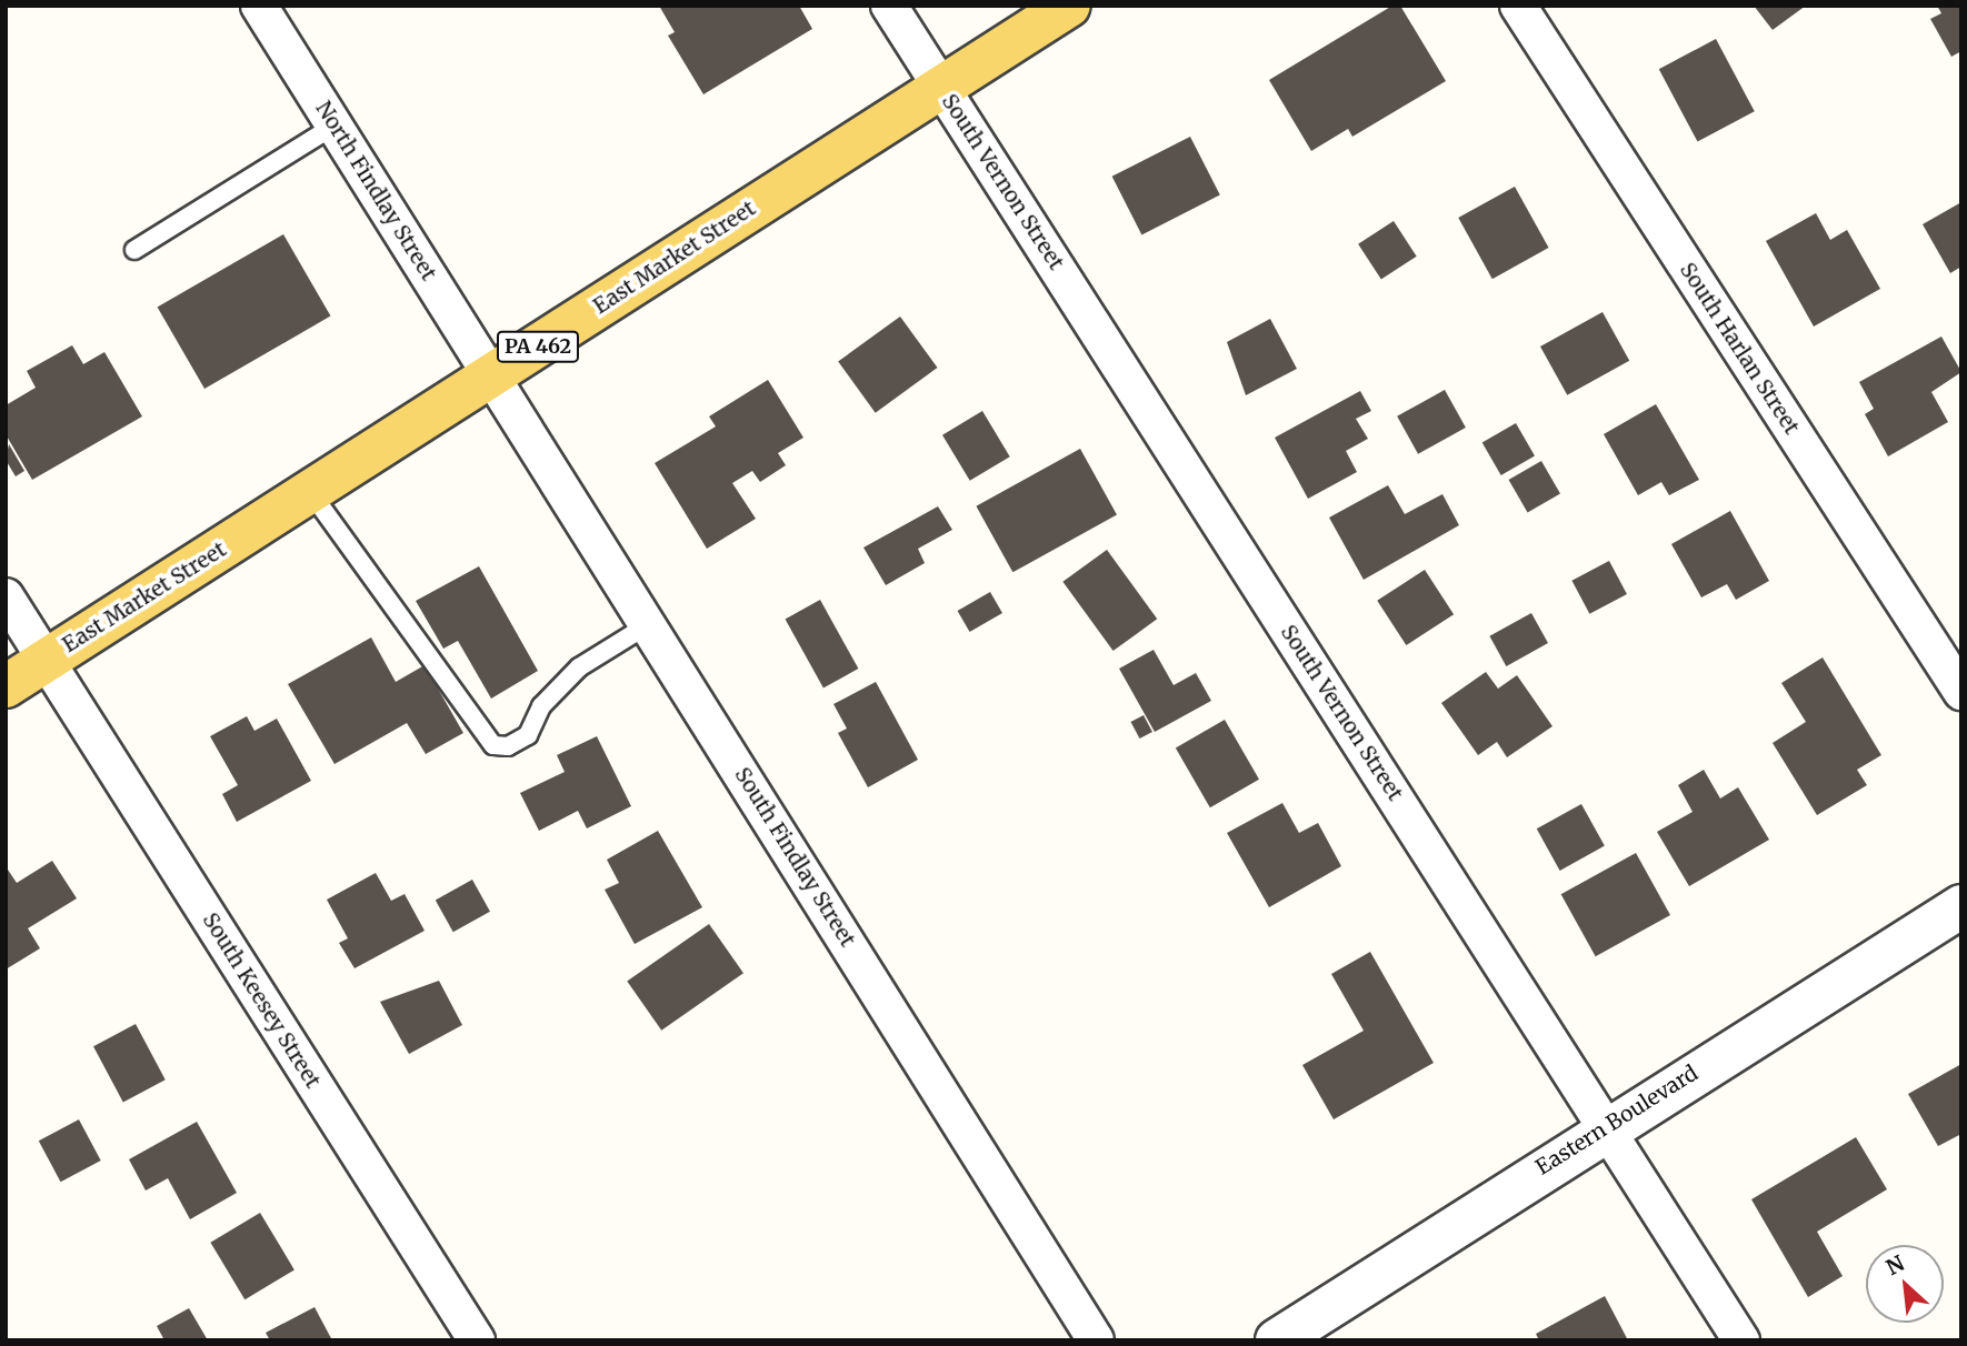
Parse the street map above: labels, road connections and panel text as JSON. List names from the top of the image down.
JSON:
{
  "streets": {
    "main road": ["East Market Street", "PA 462"],
    "street": [
      "South Vernon Street",
      "North Findlay Street",
      "South Harlan Street",
      "South Findlay Street",
      "South Keesey Street",
      "Eastern Boulevard"
    ]
  },
  "crossings": [
    ["South Vernon Street", "East Market Street"],
    ["South Vernon Street", "Eastern Boulevard"],
    ["North Findlay Street", "East Market Street"],
    ["North Findlay Street", "South Findlay Street"],
    ["East Market Street", "South Findlay Street"],
    ["East Market Street", "South Keesey Street"]
  ],
  "north": "top left"
}
